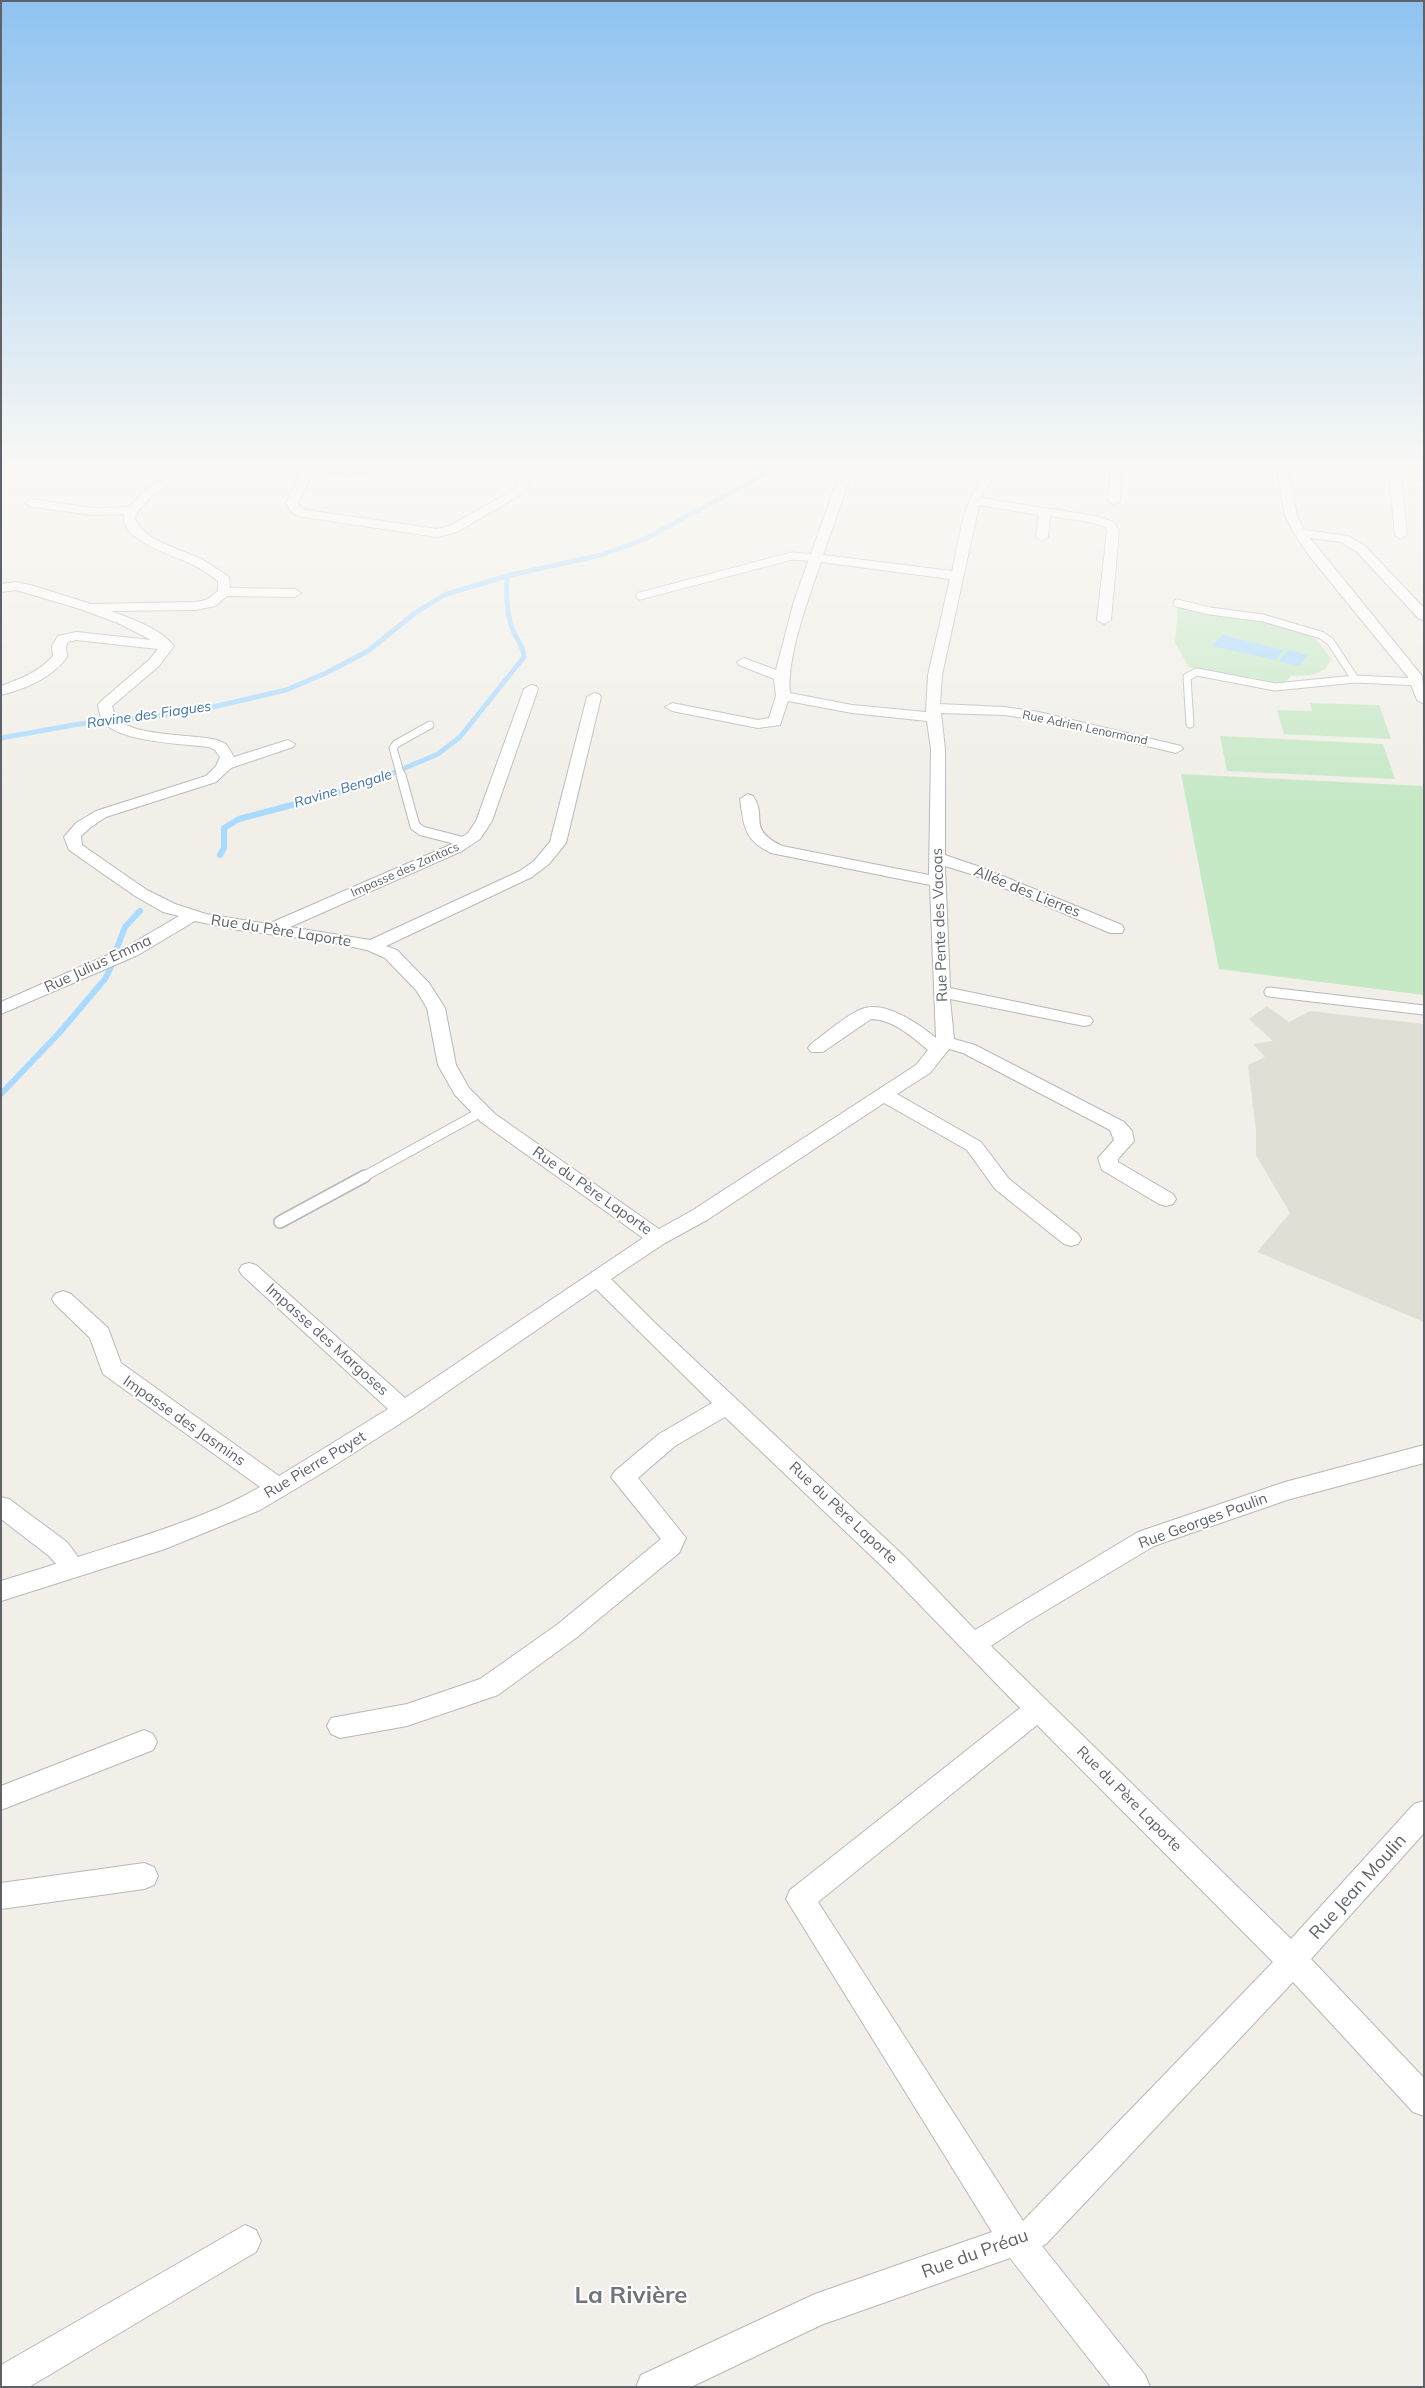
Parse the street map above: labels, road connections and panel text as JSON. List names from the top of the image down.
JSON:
{
  "streets": {
    "street": [
      "Rue Adrien Lenormand",
      "Impasse des Zantacs",
      "Allée des Lierres",
      "Rue Pente des Vacoas",
      "Rue du Père Laporte",
      "Rue Julius Emma",
      "Impasse des Margoses",
      "Impasse des Jasmins",
      "Rue Pierre Payet",
      "Rue Georges Paulin",
      "Rue Jean Moulin",
      "Rue du Préau"
    ]
  },
  "crossings": [
    ["Rue Adrien Lenormand", "Rue Pente des Vacoas"],
    ["Impasse des Zantacs", "Rue du Père Laporte"],
    ["Allée des Lierres", "Rue Pente des Vacoas"],
    ["Rue du Père Laporte", "Rue Julius Emma"],
    ["Rue du Père Laporte", "Rue Pierre Payet"],
    ["Rue du Père Laporte", "Rue Georges Paulin"],
    ["Rue du Père Laporte", "Rue Jean Moulin"],
    ["Rue du Père Laporte", "Rue du Préau"],
    ["Impasse des Margoses", "Rue Pierre Payet"],
    ["Impasse des Jasmins", "Rue Pierre Payet"],
    ["Rue Jean Moulin", "Rue du Préau"]
  ],
  "districts": ["La Rivière"],
  "water": ["Ravine des Fiagues", "Ravine Bengale"]
}
